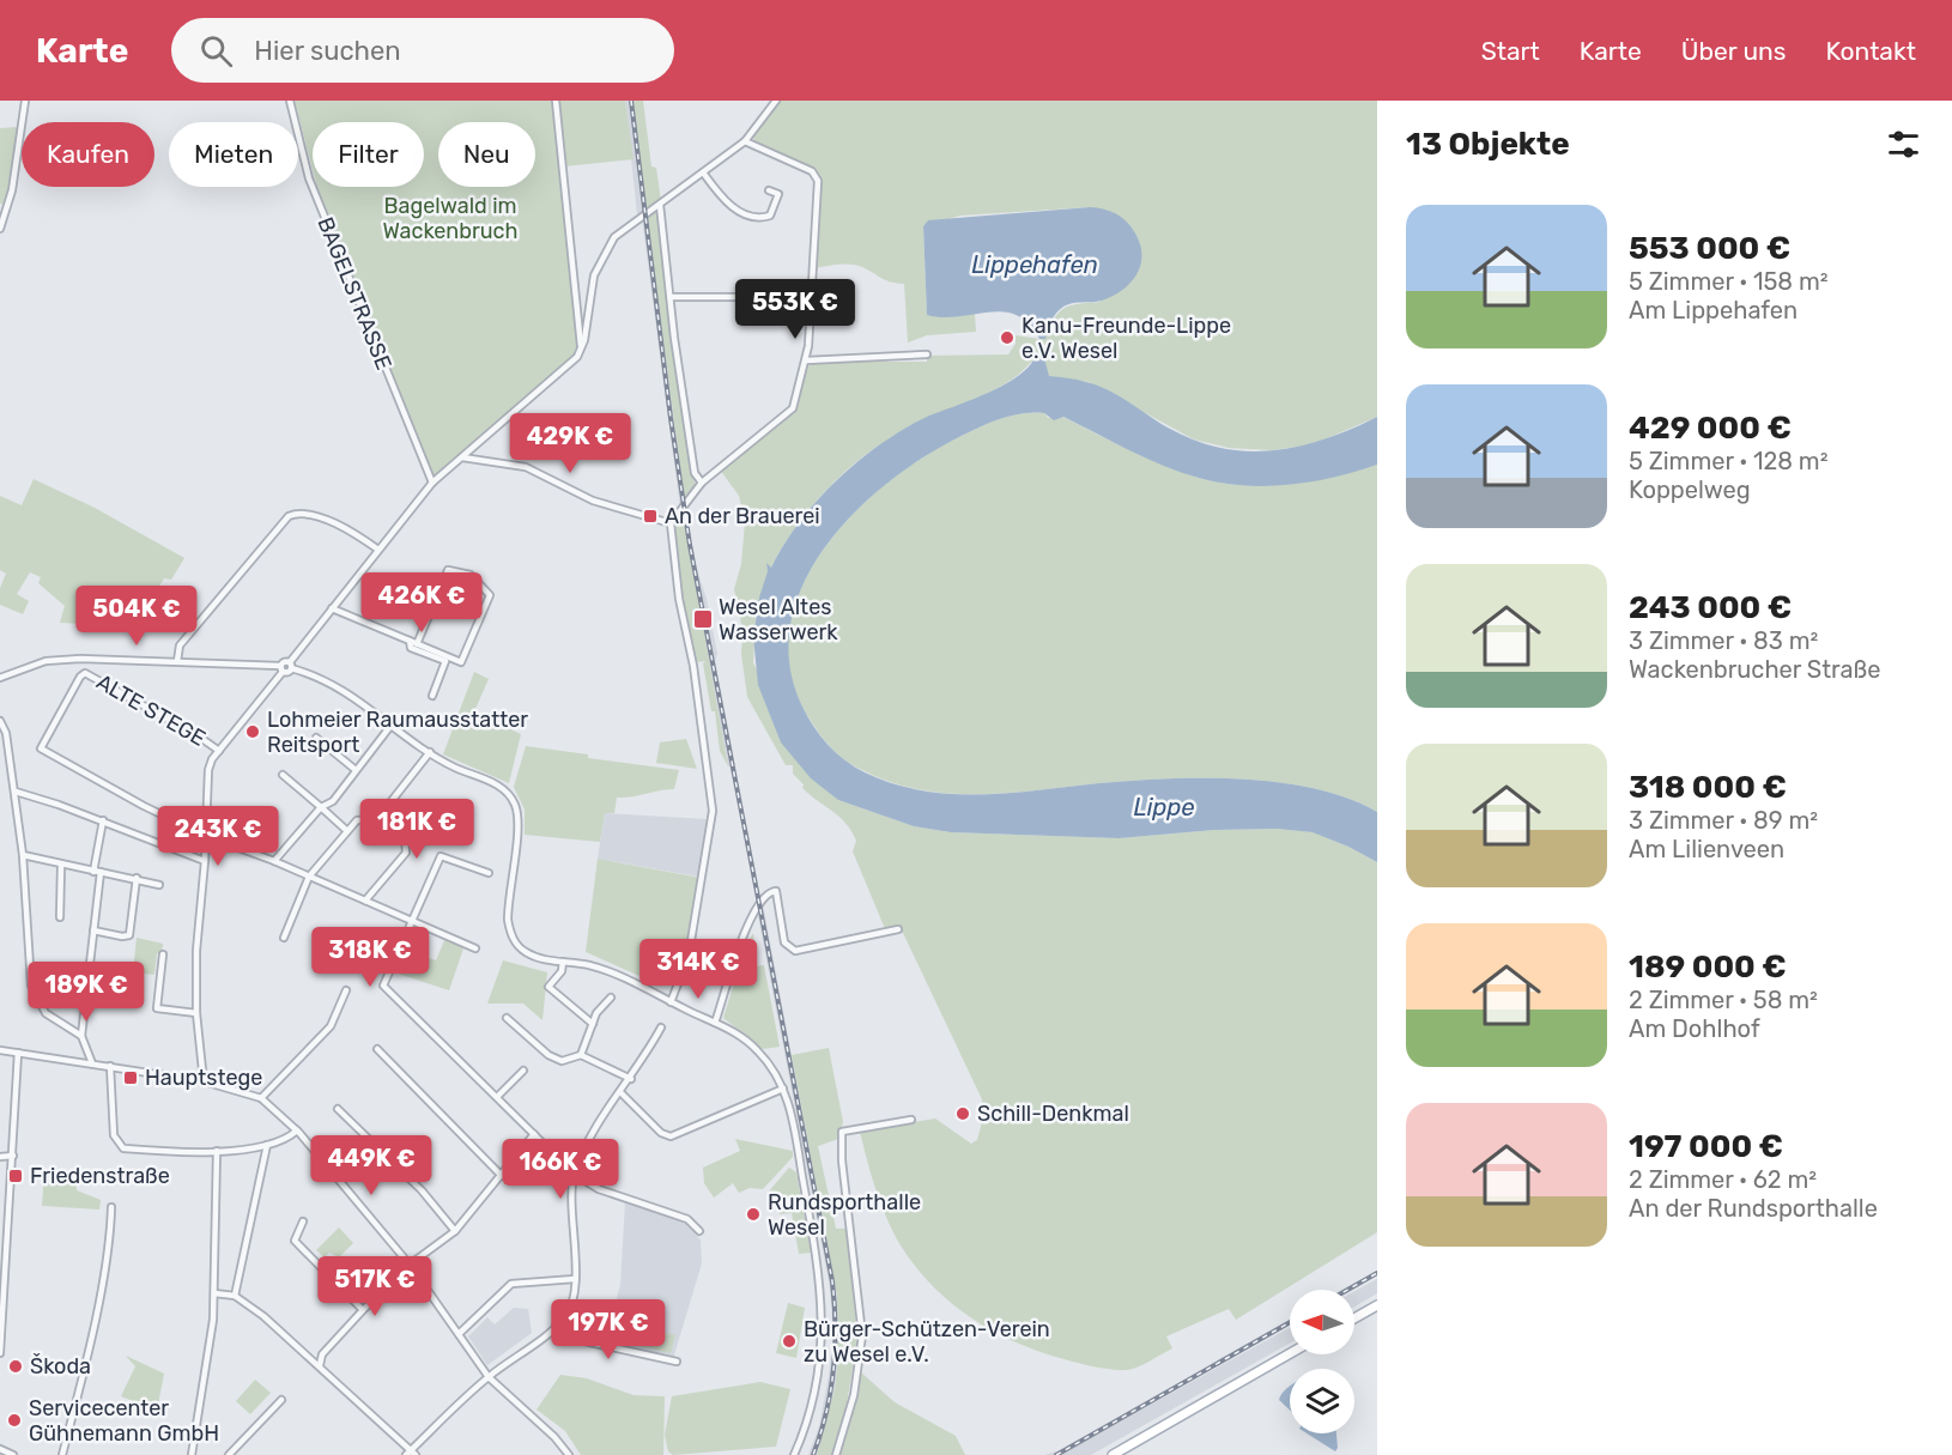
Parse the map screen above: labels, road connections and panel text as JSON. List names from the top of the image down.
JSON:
{
  "streets": {
    "street": ["BAGELSTRASSE", "ALTE STEGE"]
  },
  "water": ["Lippehafen", "Lippe"],
  "parks": ["Bagelwald im Wackenbruch"],
  "places": {
    "other": [
      "Kanu-Freunde-Lippe e.V. Wesel",
      "Lohmeier Raumausstatter Reitsport",
      "Schill-Denkmal",
      "Rundsporthalle Wesel",
      "Bürger-Schützen-Verein zu Wesel e.V.",
      "Škoda",
      "Servicecenter Gühnemann GmbH"
    ],
    "transit": [
      "An der Brauerei",
      "Wesel Altes Wasserwerk",
      "Hauptstege",
      "Friedenstraße"
    ]
  },
  "north": "left",
  "page": {
    "header": "Karte",
    "search": "Hier suchen",
    "nav": [
      "Start",
      "Karte",
      "Über uns",
      "Kontakt"
    ],
    "heading": "13 Objekte",
    "chip": [
      "Kaufen",
      "Mieten",
      "Filter",
      "Neu"
    ],
    "list": [
      {
        "name": "553 000 €",
        "note": "5 Zimmer · 158 m² · Am Lippehafen"
      },
      {
        "name": "429 000 €",
        "note": "5 Zimmer · 128 m² · Koppelweg"
      },
      {
        "name": "243 000 €",
        "note": "3 Zimmer · 83 m² · Wackenbrucher Straße"
      },
      {
        "name": "318 000 €",
        "note": "3 Zimmer · 89 m² · Am Lilienveen"
      },
      {
        "name": "189 000 €",
        "note": "2 Zimmer · 58 m² · Am Dohlhof"
      },
      {
        "name": "197 000 €",
        "note": "2 Zimmer · 62 m² · An der Rundsporthalle"
      }
    ],
    "price": [
      "553K €",
      "429K €",
      "426K €",
      "504K €",
      "181K €",
      "243K €",
      "318K €",
      "314K €",
      "189K €",
      "449K €",
      "166K €",
      "517K €",
      "197K €"
    ]
  }
}
